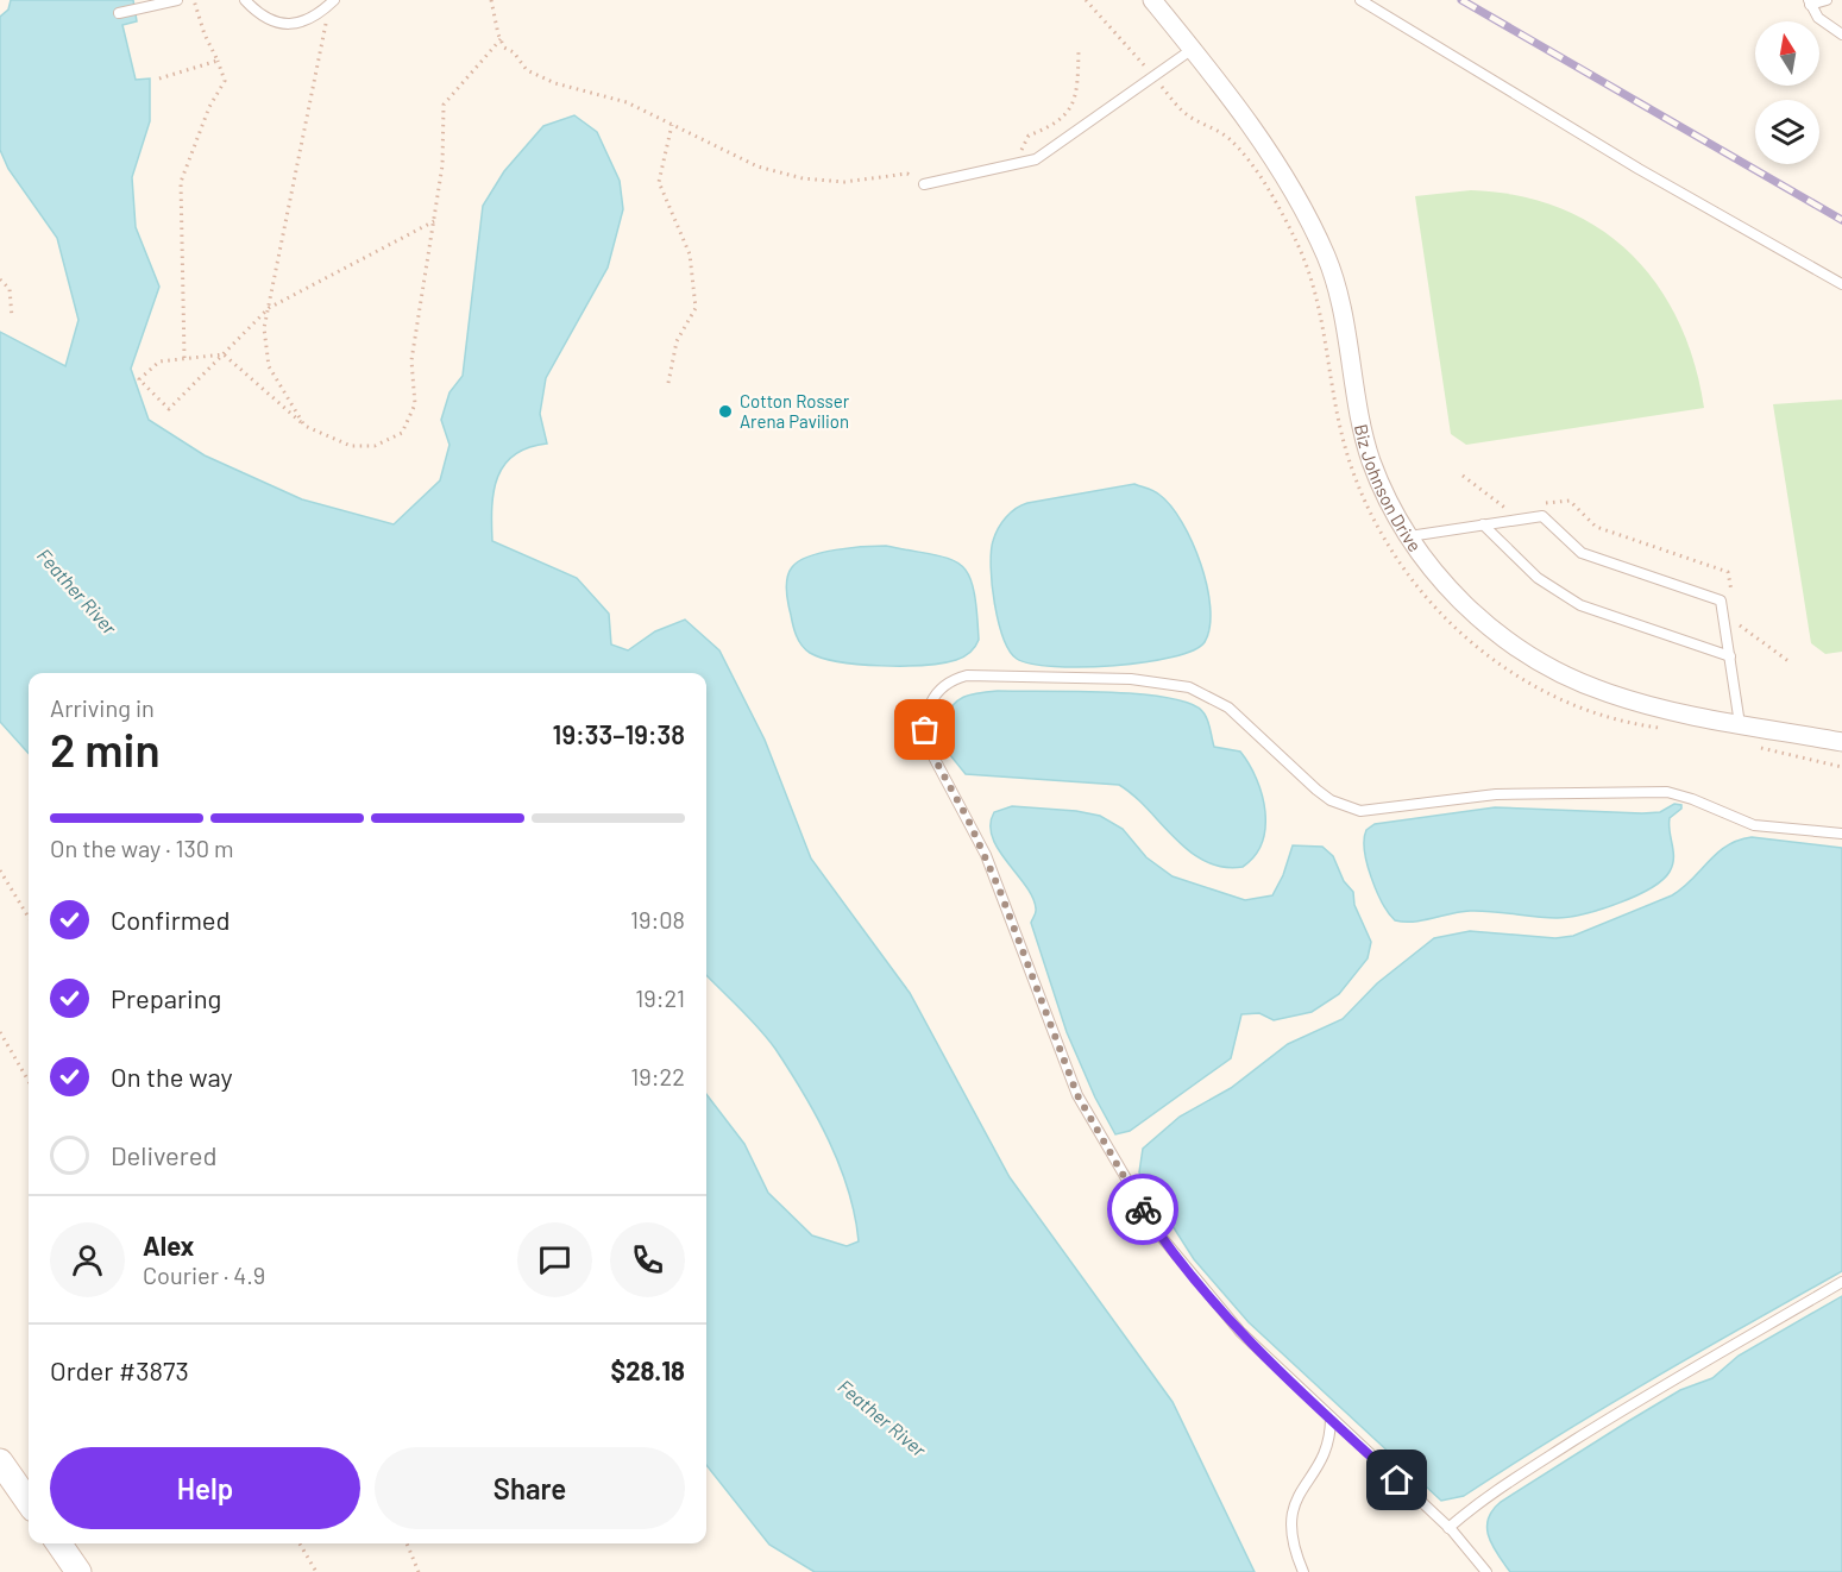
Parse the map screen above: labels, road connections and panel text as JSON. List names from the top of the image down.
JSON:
{
  "streets": {
    "street": ["Biz Johnson Drive"]
  },
  "water": ["Feather River"],
  "places": ["Cotton Rosser Arena Pavilion"],
  "north": "top",
  "page": {
    "heading": ["2 min", "Arriving in", "19:33–19:38"],
    "panel": [
      "Alex",
      "Courier · 4.9",
      "Order #3873",
      "$28.18"
    ],
    "bar": "On the way · 130 m",
    "list": [
      ["Confirmed", "19:08"],
      ["Preparing", "19:21"],
      ["On the way", "19:22"],
      "Delivered"
    ],
    "buttons": ["Help", "Share"]
  }
}
